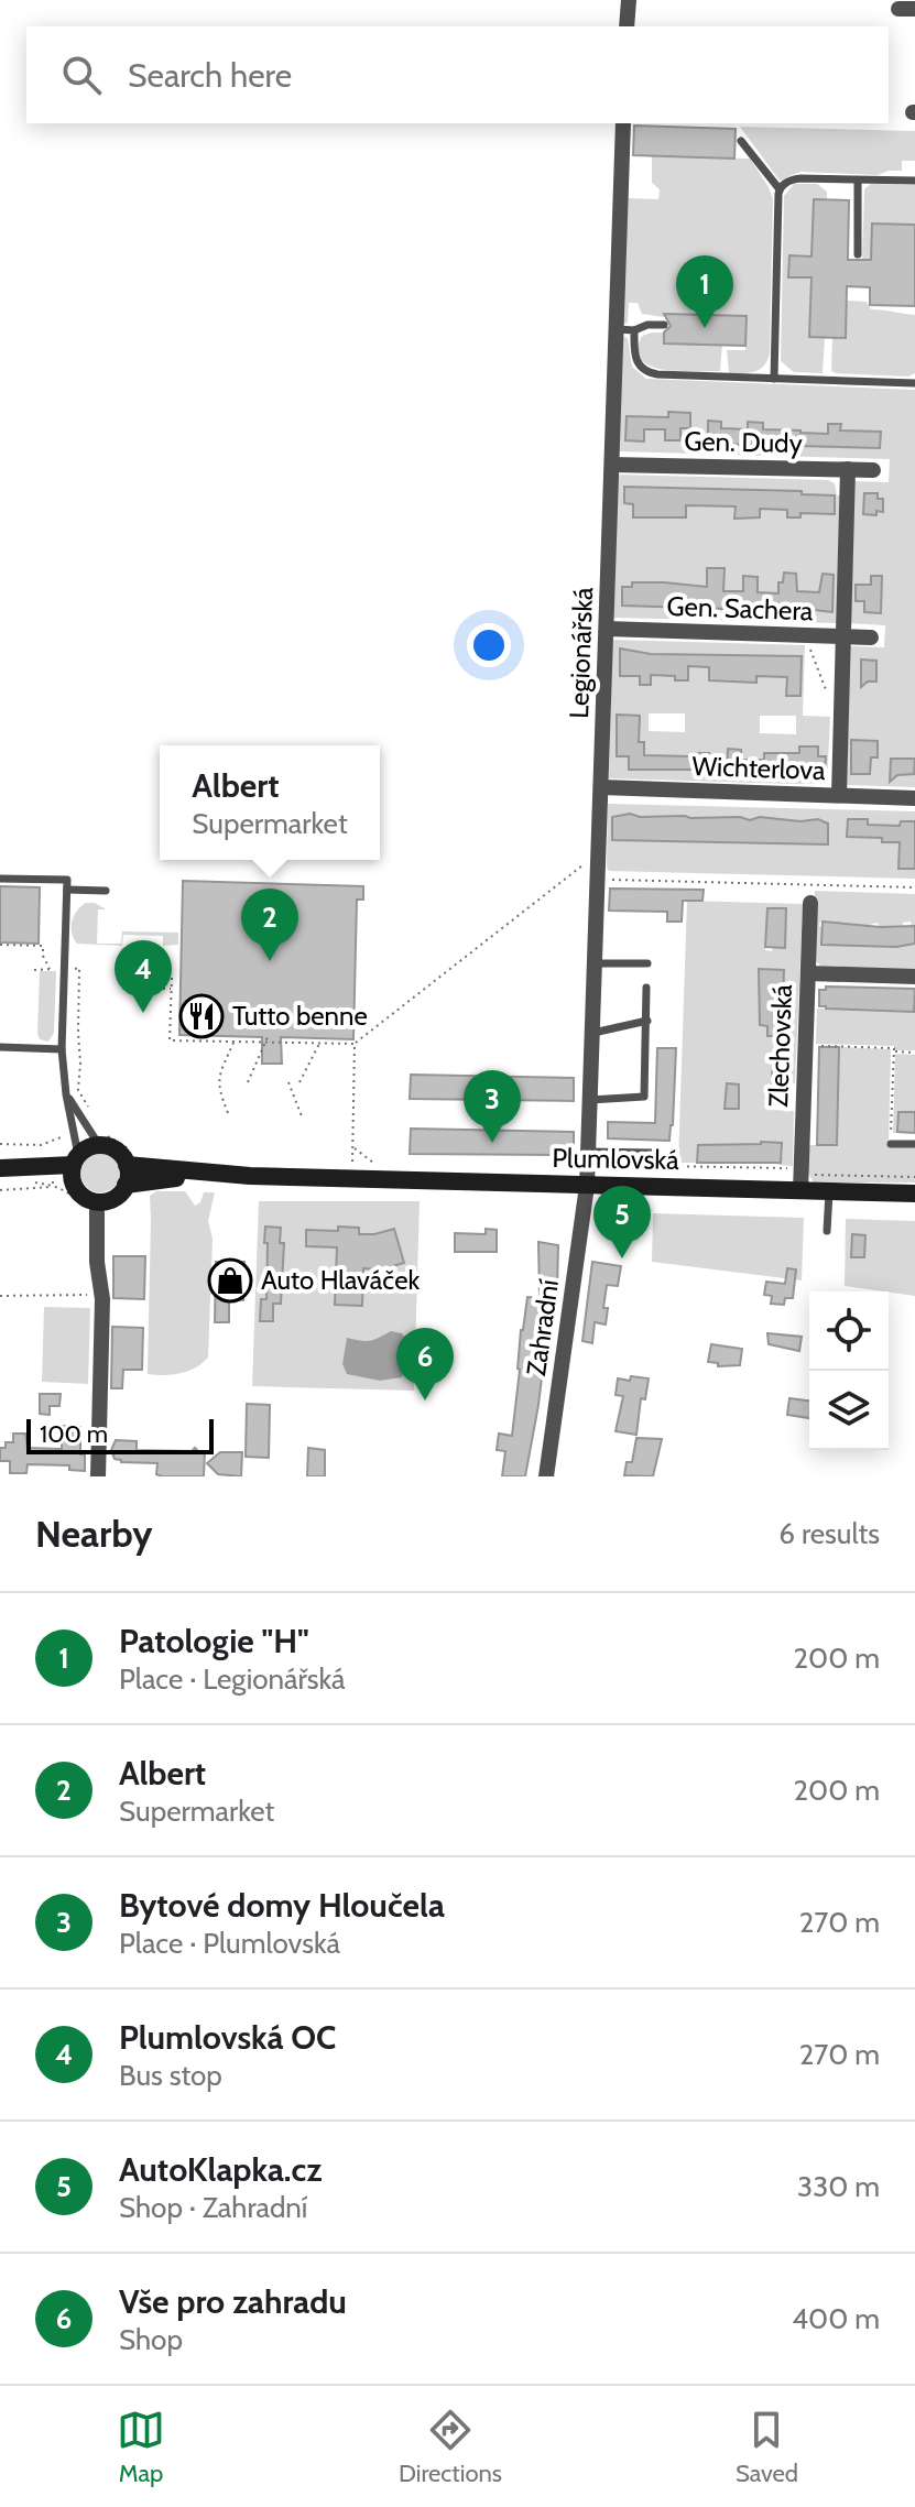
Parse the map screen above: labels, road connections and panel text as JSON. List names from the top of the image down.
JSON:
{
  "streets": {
    "main road": ["Plumlovská"],
    "street": [
      "Gen. Dudy",
      "Gen. Sachera",
      "Legionářská",
      "Wichterlova",
      "Zlechovská",
      "Zahradní"
    ]
  },
  "crossings": [
    ["Gen. Dudy", "Legionářská"],
    ["Gen. Sachera", "Legionářská"],
    ["Legionářská", "Wichterlova"],
    ["Legionářská", "Plumlovská"],
    ["Legionářská", "Zahradní"],
    ["Zlechovská", "Plumlovská"],
    ["Plumlovská", "Zahradní"]
  ],
  "places": {
    "restaurant": ["Tutto benne"],
    "shop": ["Auto Hlaváček"]
  },
  "scale_bar": "100 m",
  "page": {
    "search": "Search here",
    "pins": [
      "1",
      "2",
      "4",
      "3",
      "5",
      "6"
    ],
    "popup": ["Albert", "Supermarket"],
    "scale": "100 m",
    "heading": ["Nearby", "6 results"],
    "list": [
      {
        "mark": "1",
        "name": "Patologie \"H\"",
        "note": "Place · Legionářská",
        "value": "200 m"
      },
      {
        "mark": "2",
        "name": "Albert",
        "note": "Supermarket",
        "value": "200 m"
      },
      {
        "mark": "3",
        "name": "Bytové domy Hloučela",
        "note": "Place · Plumlovská",
        "value": "270 m"
      },
      {
        "mark": "4",
        "name": "Plumlovská OC",
        "note": "Bus stop",
        "value": "270 m"
      },
      {
        "mark": "5",
        "name": "AutoKlapka.cz",
        "note": "Shop · Zahradní",
        "value": "330 m"
      },
      {
        "mark": "6",
        "name": "Vše pro zahradu",
        "note": "Shop",
        "value": "400 m"
      }
    ],
    "nav": ["Map", "Directions", "Saved"]
  }
}
